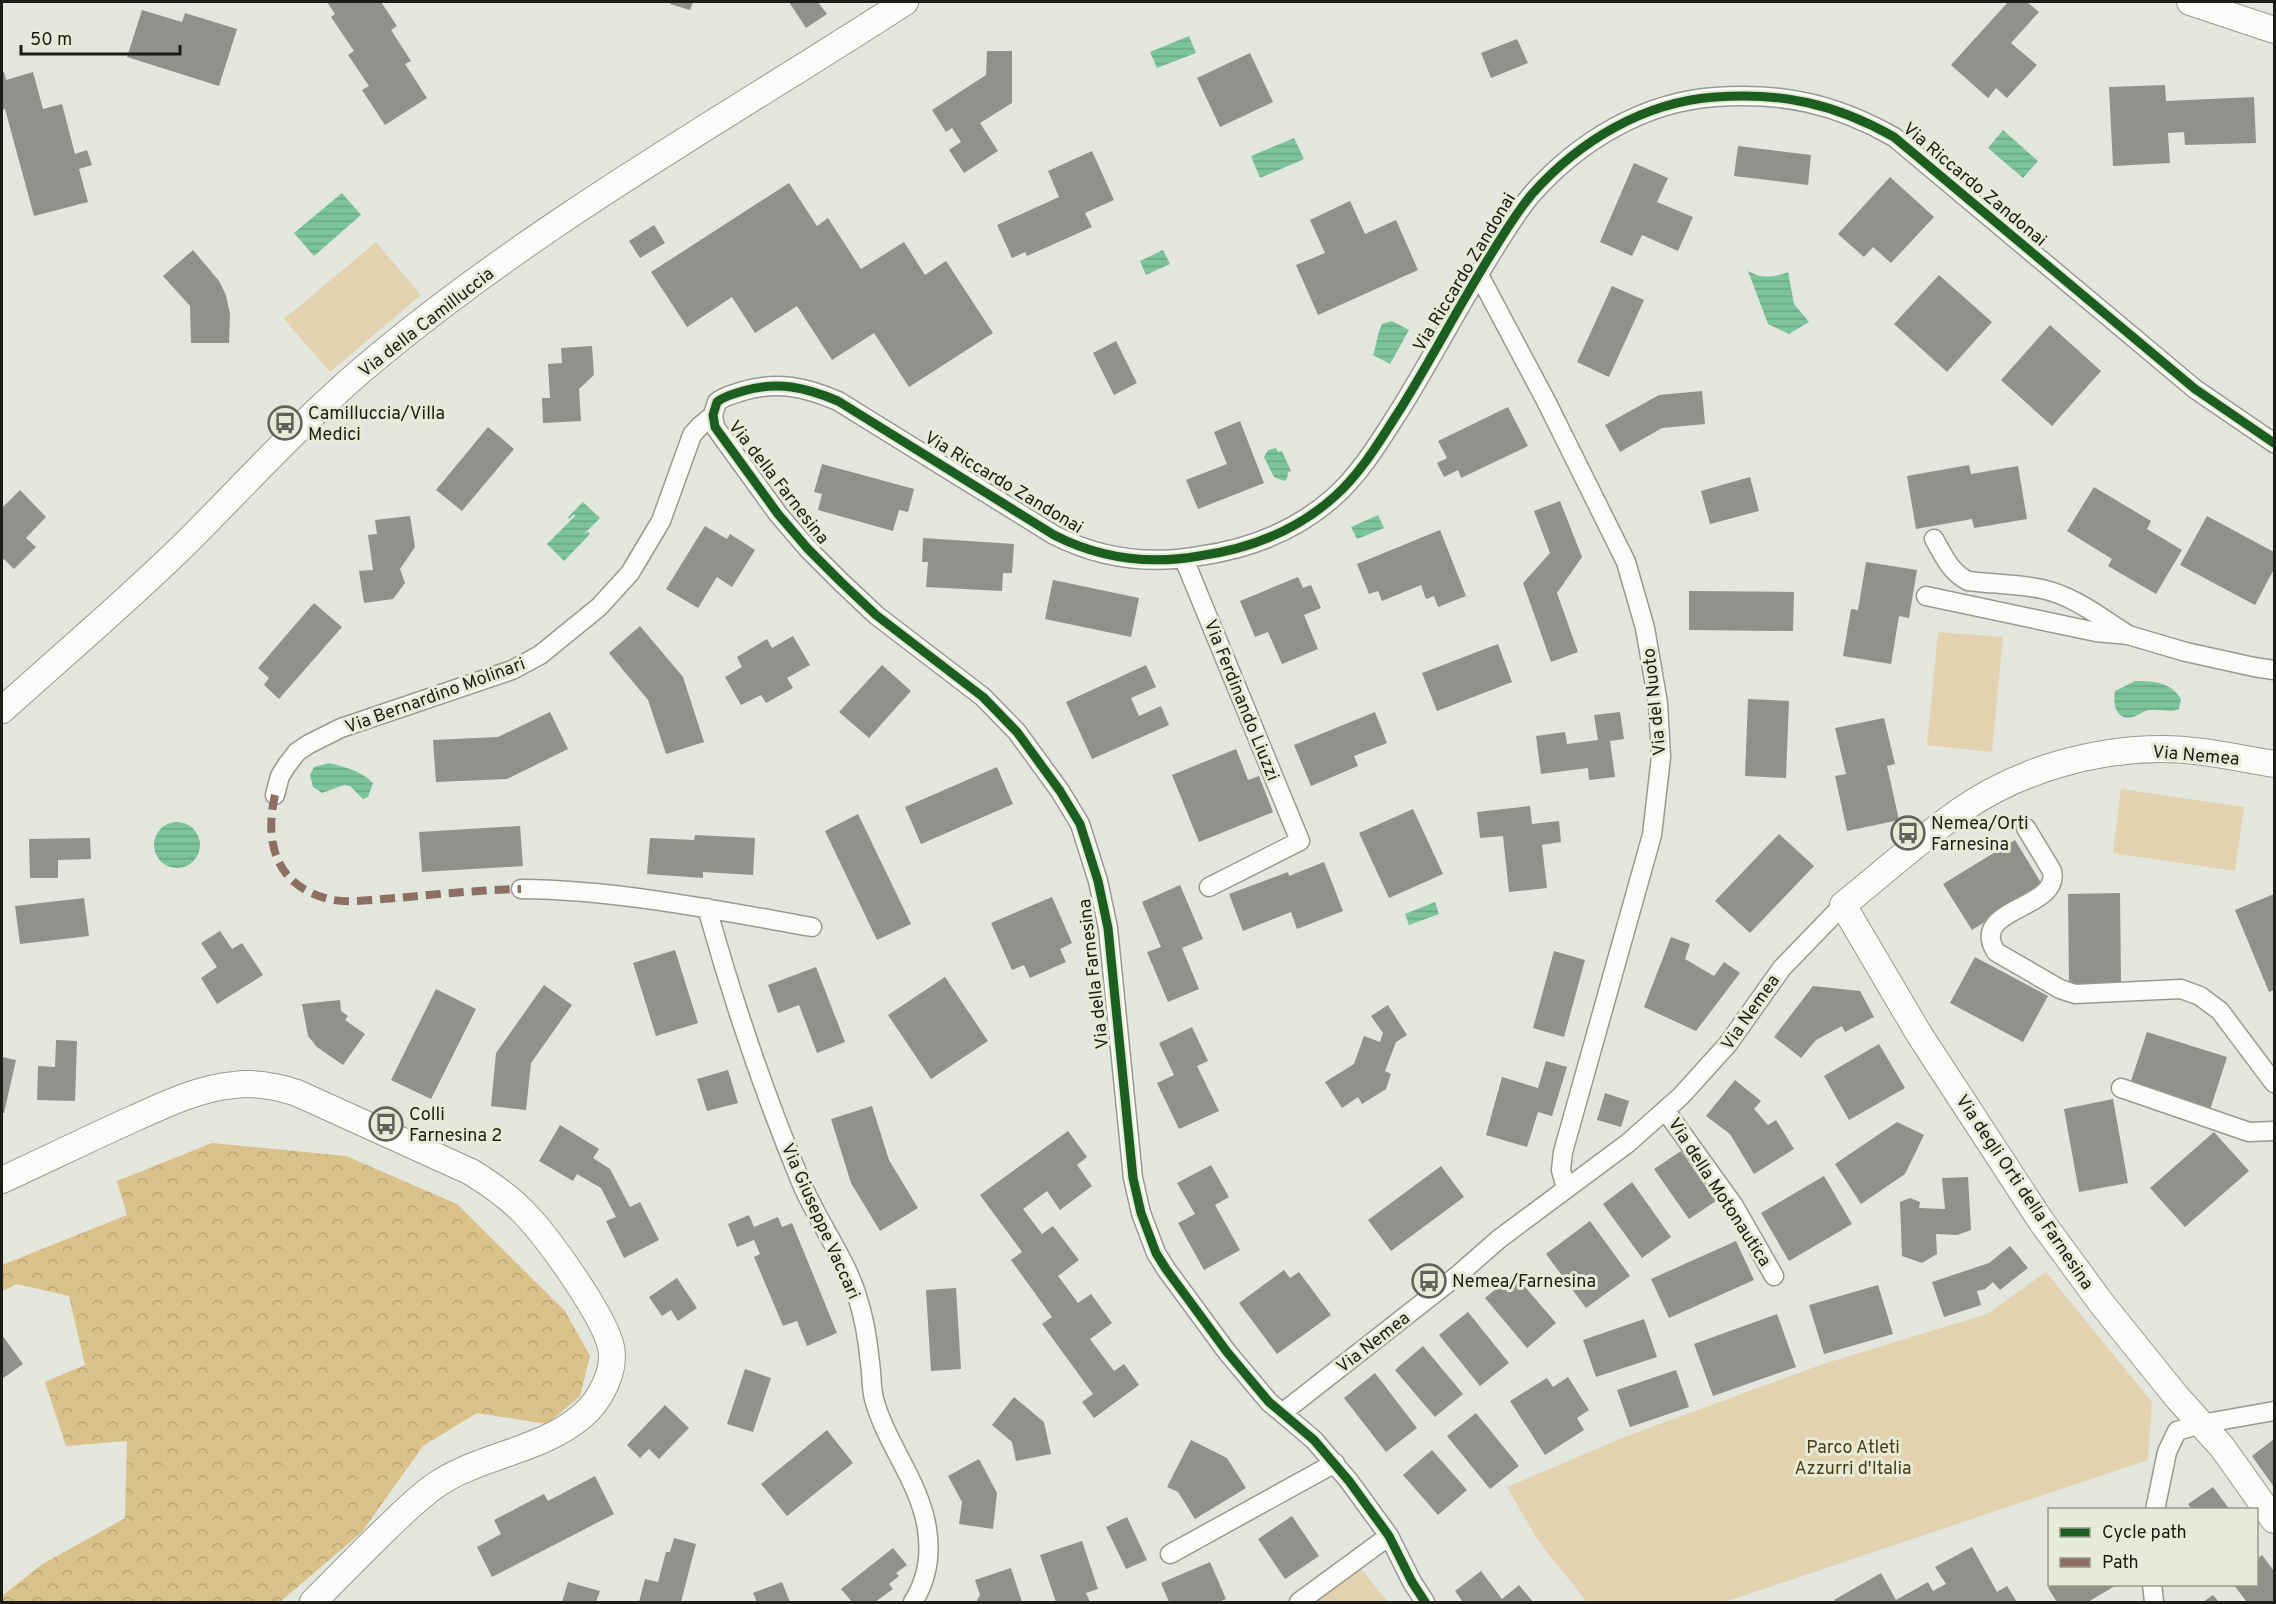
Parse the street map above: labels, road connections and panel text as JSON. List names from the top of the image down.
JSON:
{
  "streets": {
    "street": [
      "Via Riccardo Zandonai",
      "Via della Camilluccia",
      "Via della Farnesina",
      "Via Bernardino Molinari",
      "Via Ferdinando Liuzzi",
      "Via del Nuoto",
      "Via Nemea",
      "Via della Motonautica",
      "Via degli Orti della Farnesina",
      "Via Giuseppe Vaccari"
    ]
  },
  "crossings": [
    ["Via Riccardo Zandonai", "Via della Farnesina"],
    ["Via Riccardo Zandonai", "Via Bernardino Molinari"],
    ["Via Riccardo Zandonai", "Via Ferdinando Liuzzi"],
    ["Via Riccardo Zandonai", "Via del Nuoto"],
    ["Via della Farnesina", "Via Bernardino Molinari"],
    ["Via della Farnesina", "Via Nemea"],
    ["Via del Nuoto", "Via Nemea"],
    ["Via Nemea", "Via della Motonautica"],
    ["Via Nemea", "Via degli Orti della Farnesina"]
  ],
  "parks": ["Parco Atleti Azzurri d'Italia"],
  "places": {
    "bus stop": [
      "Camilluccia/Villa Medici",
      "Nemea/Orti Farnesina",
      "Colli Farnesina 2",
      "Nemea/Farnesina"
    ]
  },
  "legend": ["Cycle path", "Path"],
  "scale_bar": "50 m"
}
